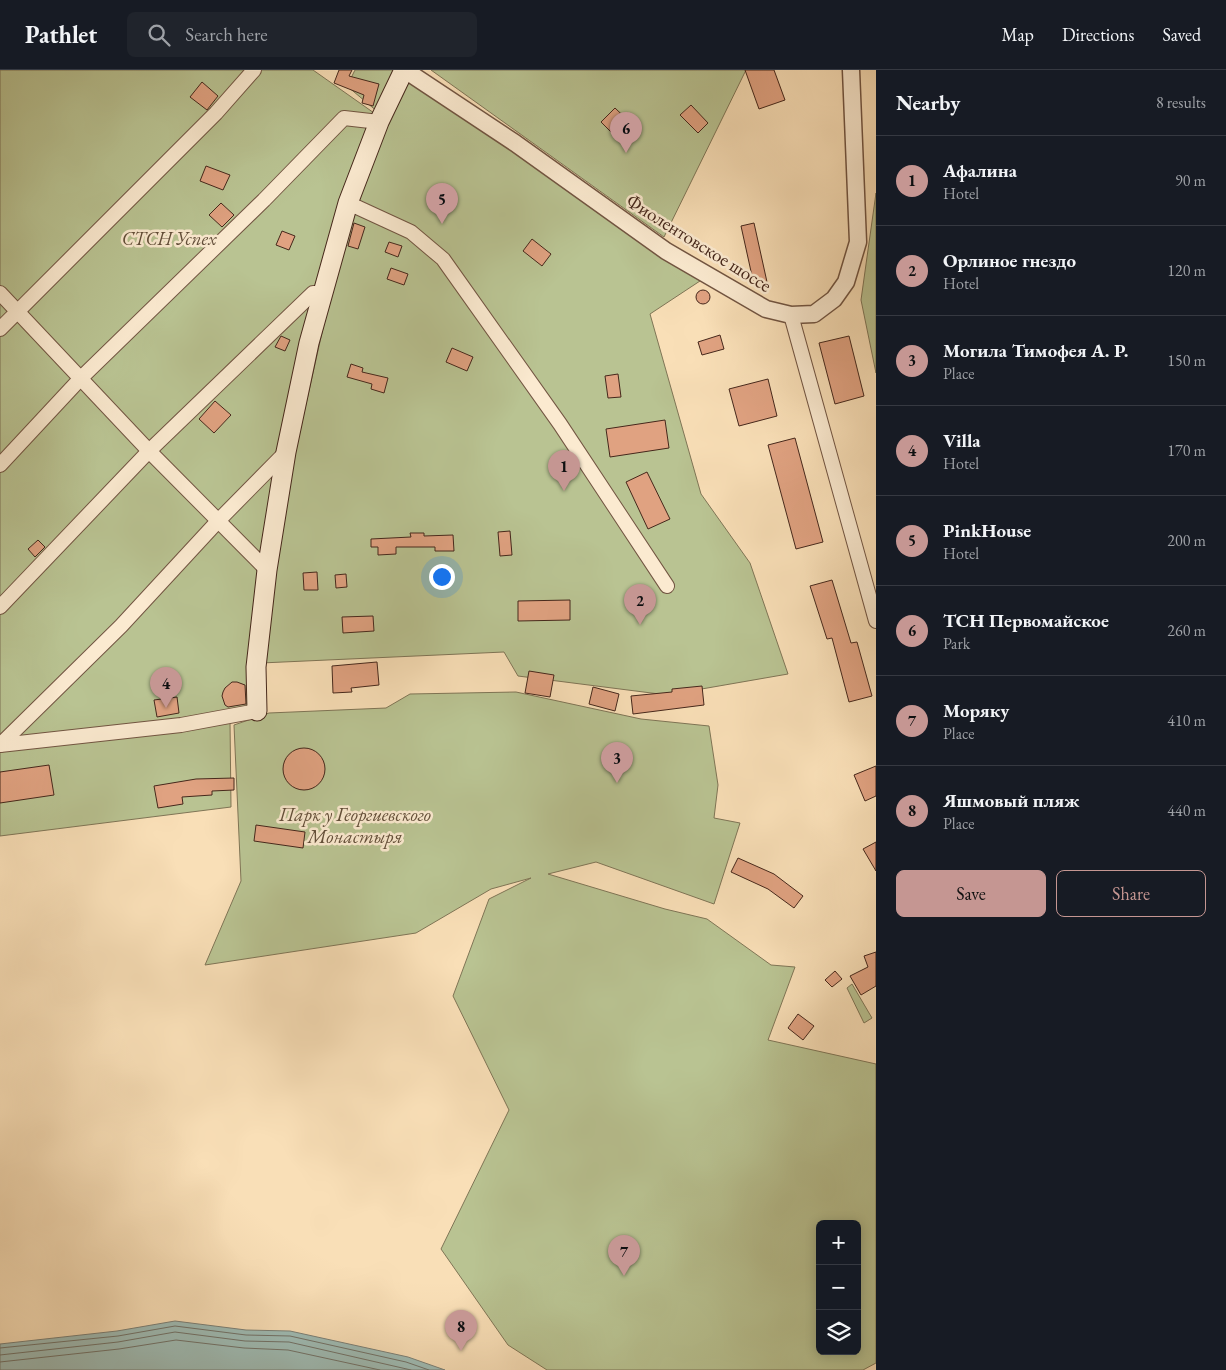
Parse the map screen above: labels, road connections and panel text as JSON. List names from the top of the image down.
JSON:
{
  "streets": {
    "street": ["Фиолентовское шоссе"]
  },
  "parks": ["СТСН Успех", "Парк у Георгиевского Монастыря"],
  "page": {
    "header": "Pathlet",
    "search": "Search here",
    "nav": ["Map", "Directions", "Saved"],
    "heading": ["Nearby", "8 results"],
    "pins": [
      "6",
      "5",
      "1",
      "2",
      "4",
      "3",
      "7",
      "8"
    ],
    "list": [
      {
        "mark": "1",
        "name": "Афалина",
        "note": "Hotel",
        "value": "90 m"
      },
      {
        "mark": "2",
        "name": "Орлиное гнездо",
        "note": "Hotel",
        "value": "120 m"
      },
      {
        "mark": "3",
        "name": "Могила Тимофея А. Р.",
        "note": "Place",
        "value": "150 m"
      },
      {
        "mark": "4",
        "name": "Villa",
        "note": "Hotel",
        "value": "170 m"
      },
      {
        "mark": "5",
        "name": "PinkHouse",
        "note": "Hotel",
        "value": "200 m"
      },
      {
        "mark": "6",
        "name": "ТСН Первомайское",
        "note": "Park",
        "value": "260 m"
      },
      {
        "mark": "7",
        "name": "Моряку",
        "note": "Place",
        "value": "410 m"
      },
      {
        "mark": "8",
        "name": "Яшмовый пляж",
        "note": "Place",
        "value": "440 m"
      }
    ],
    "buttons": ["Save", "Share"],
    "map_buttons": ["+", "−"]
  }
}
